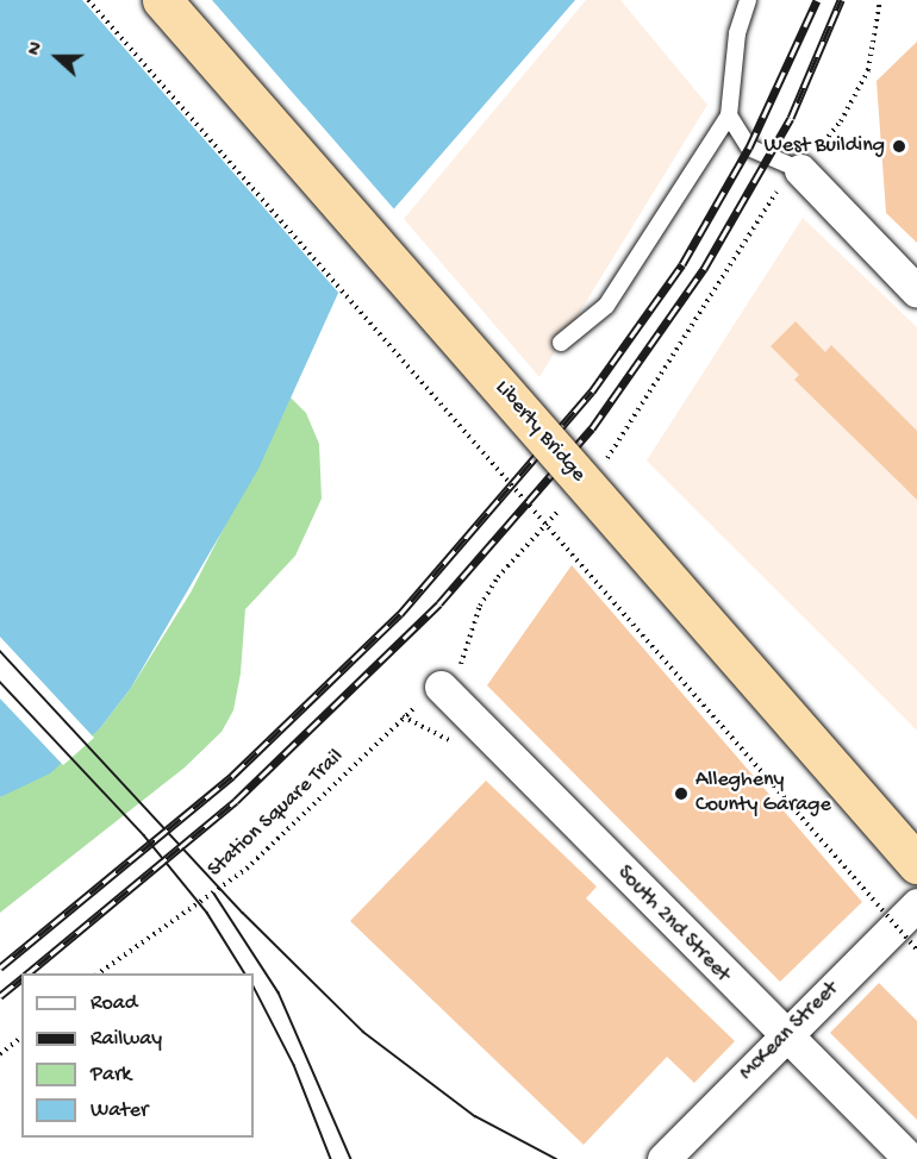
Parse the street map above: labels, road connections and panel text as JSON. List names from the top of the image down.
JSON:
{
  "streets": {
    "highway": ["Liberty Bridge"],
    "street": ["South 2nd Street", "McKean Street"],
    "path": ["Station Square Trail"]
  },
  "crossings": [
    ["South 2nd Street", "McKean Street"]
  ],
  "places": ["West Building", "Allegheny County Garage"],
  "legend": [
    "Road",
    "Railway",
    "Park",
    "Water"
  ],
  "north": "left"
}
